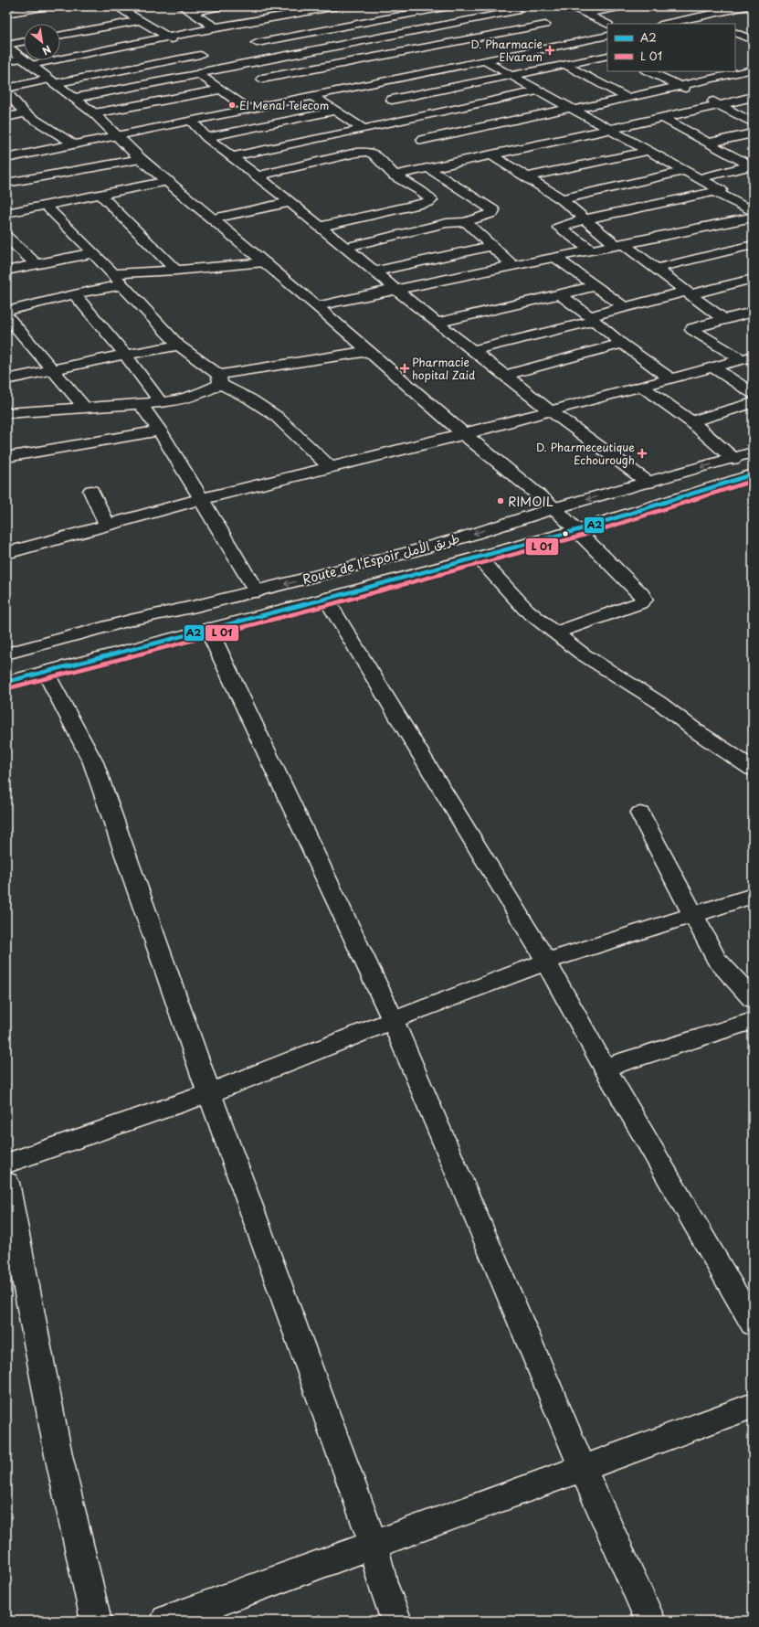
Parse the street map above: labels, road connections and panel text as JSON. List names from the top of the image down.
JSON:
{
  "streets": {
    "main road": ["Route de l’Espoir طريق الأمل"]
  },
  "places": {
    "health": ["D. Pharmacie Elvaram", "Pharmacie hopital Zaid", "D. Pharmeceutique Echourough"],
    "other": ["El Menal Telecom", "RIMOIL"]
  },
  "lines": ["transit line A2"],
  "legend": ["A2", "L 01"],
  "north": "bottom right"
}
